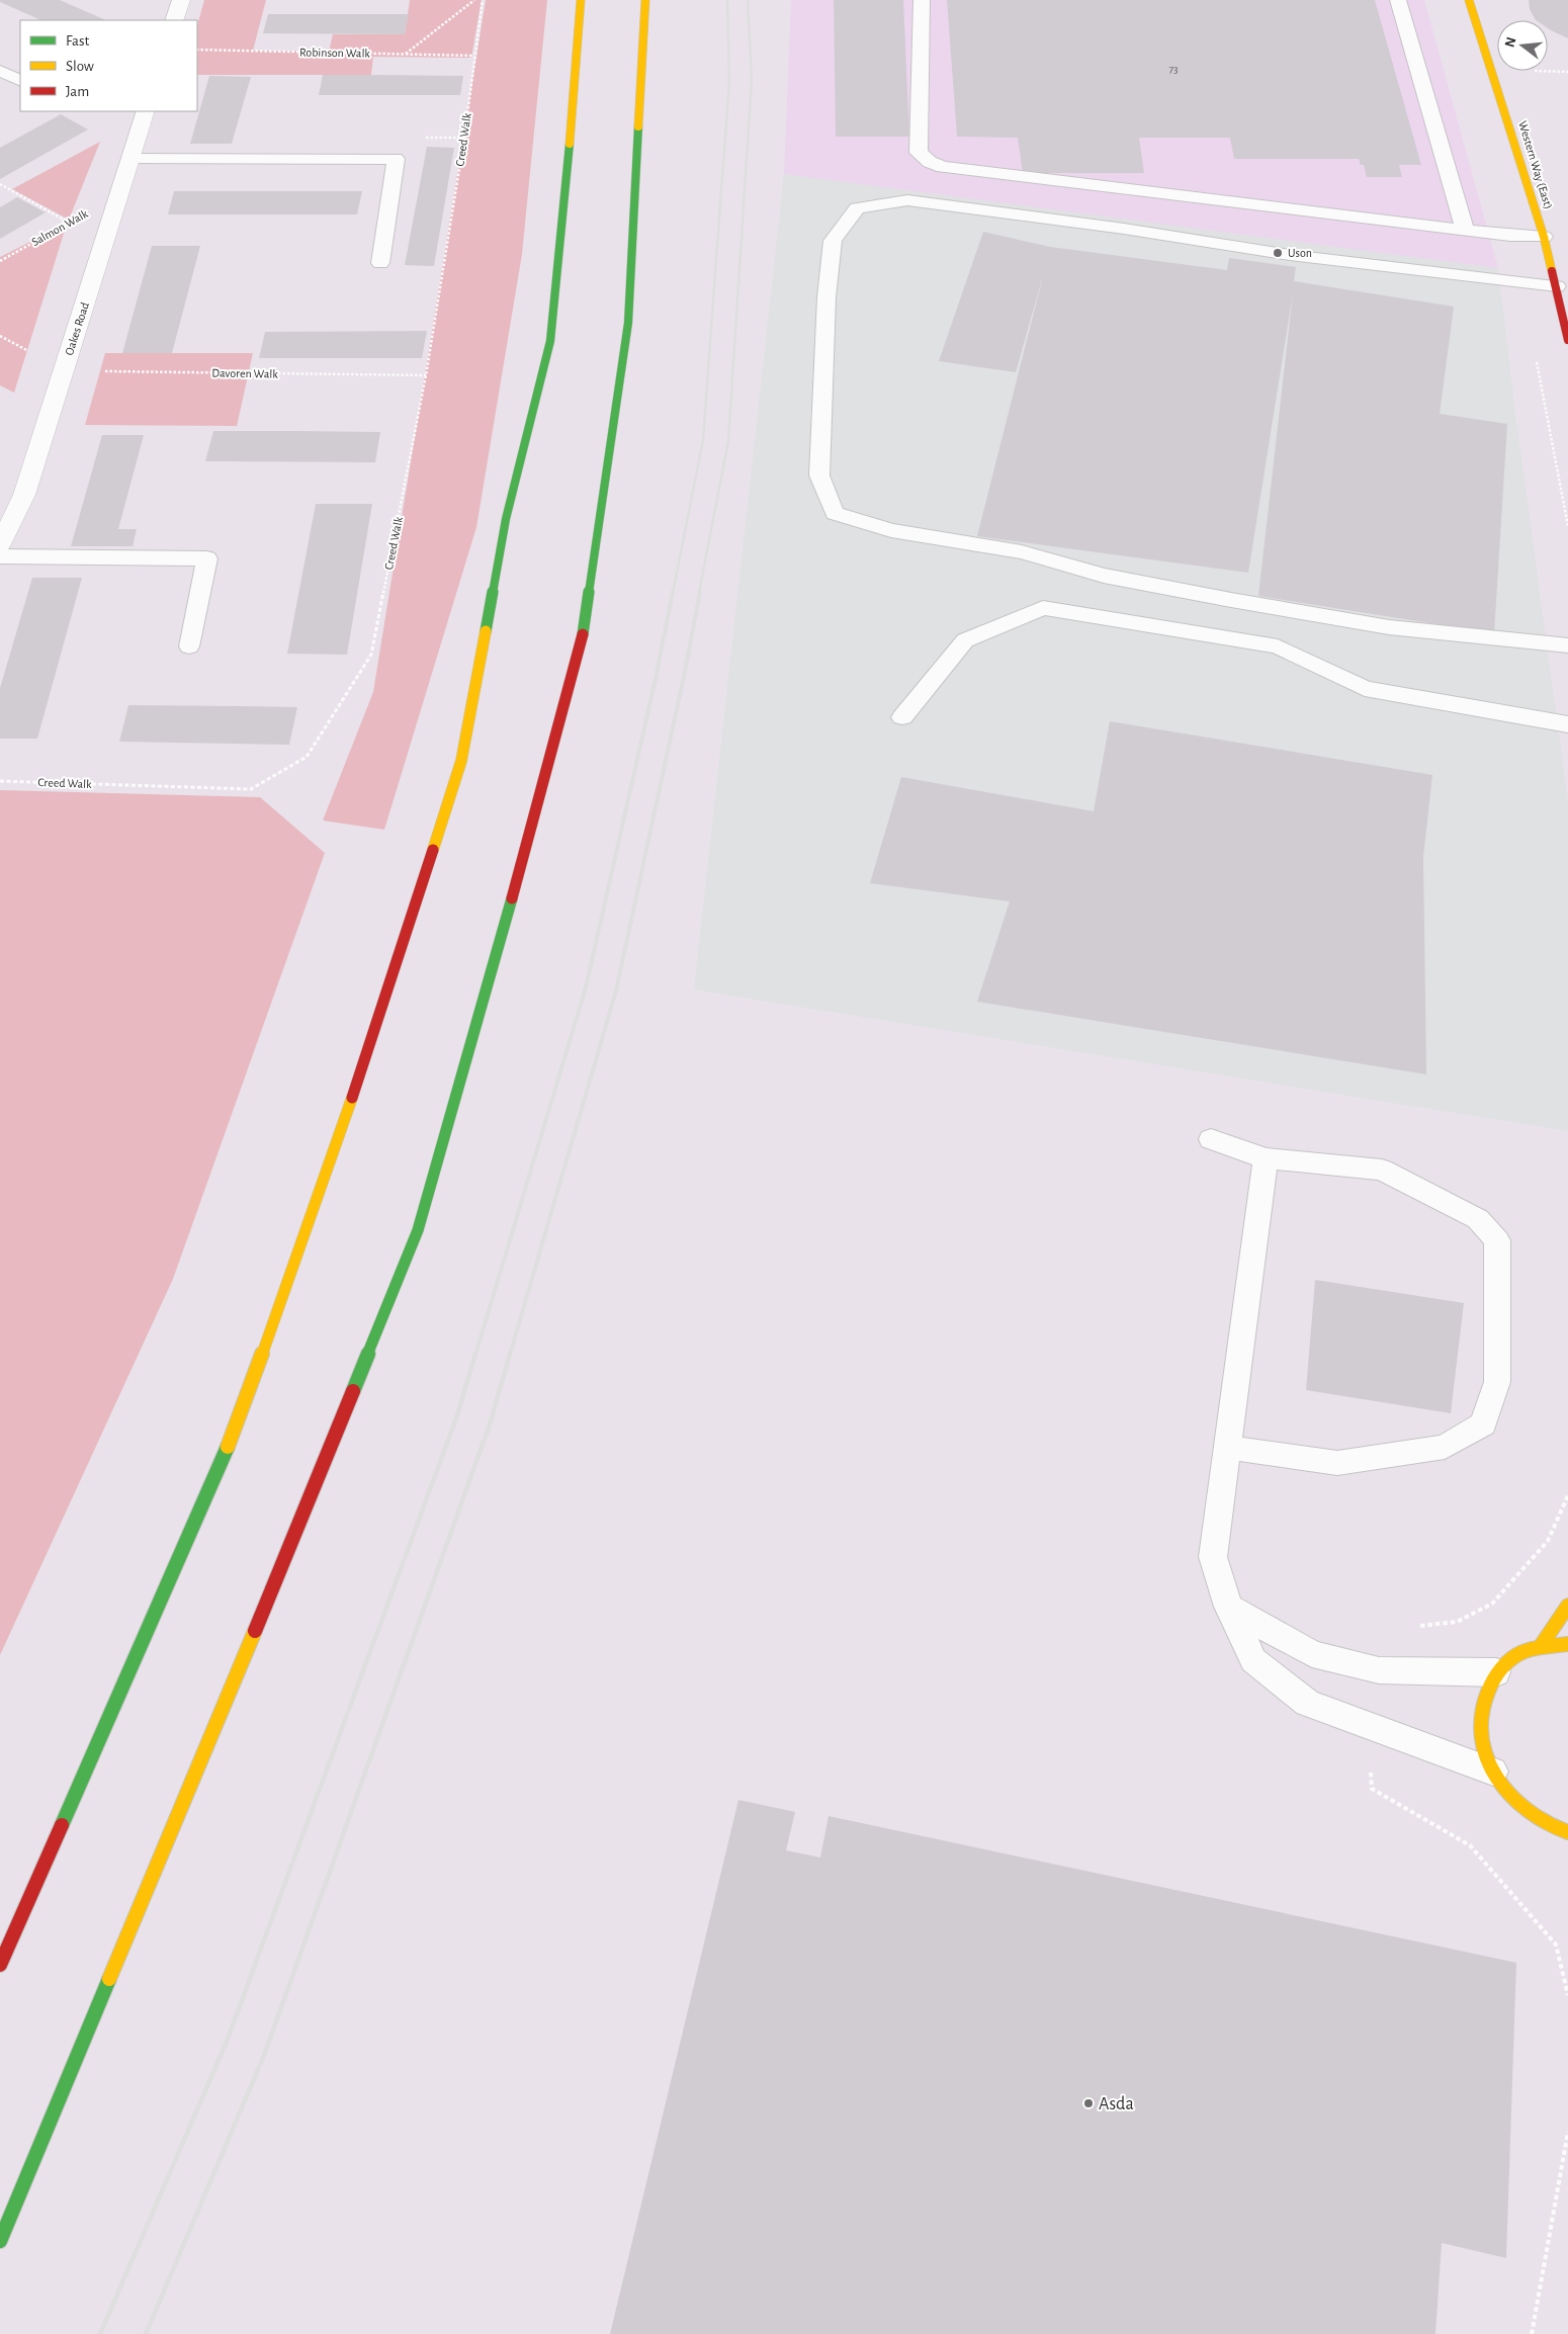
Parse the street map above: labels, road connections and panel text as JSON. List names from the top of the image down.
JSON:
{
  "streets": {
    "main road": ["Western Way (East)"],
    "street": ["Oakes Road"],
    "path": [
      "Robinson Walk",
      "Creed Walk",
      "Salmon Walk",
      "Davoren Walk"
    ]
  },
  "crossings": [
    ["Robinson Walk", "Creed Walk"],
    ["Creed Walk", "Davoren Walk"],
    ["Oakes Road", "Davoren Walk"]
  ],
  "places": ["Uson", "Asda"],
  "house_numbers": ["73"],
  "legend": ["Fast", "Slow", "Jam"],
  "north": "left"
}
